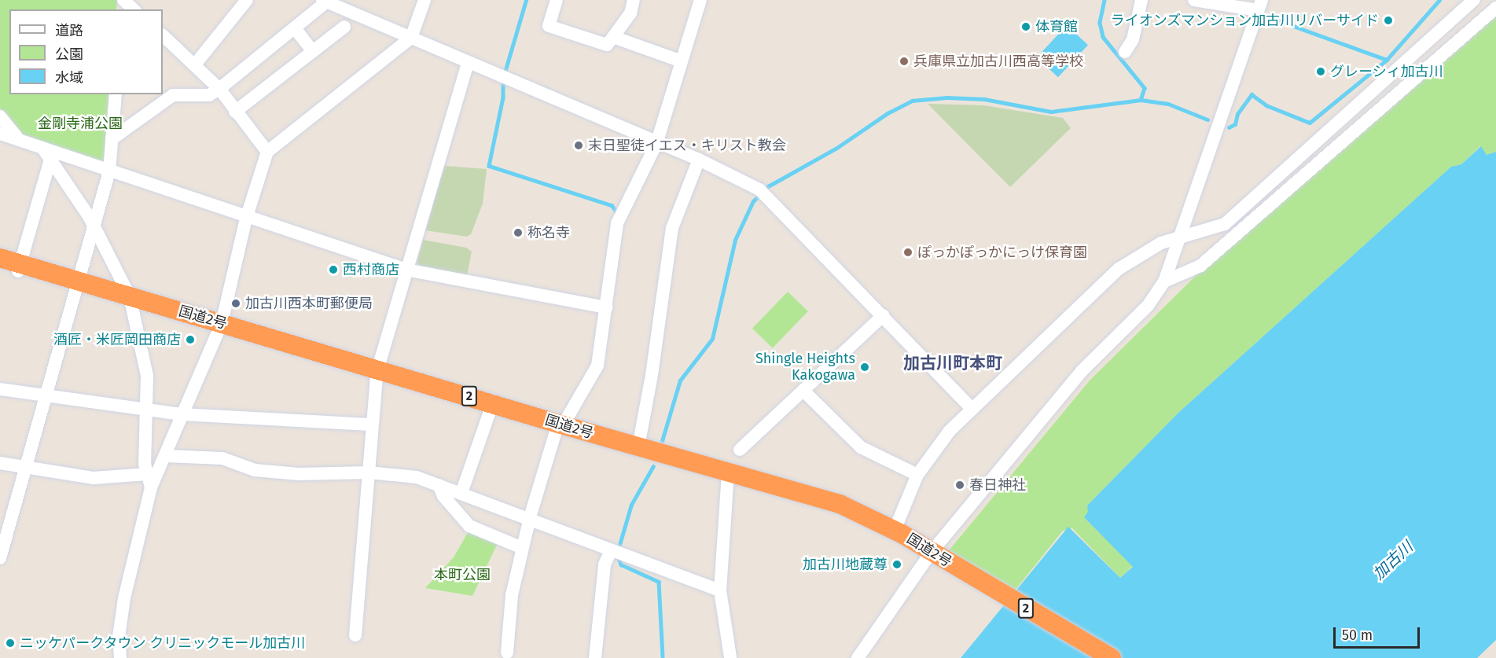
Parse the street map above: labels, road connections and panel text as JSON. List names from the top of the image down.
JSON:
{
  "streets": {
    "highway": ["国道2号", "2"]
  },
  "districts": ["加古川町本町"],
  "water": ["加古川"],
  "parks": ["金剛寺浦公園", "本町公園"],
  "places": [
    "ライオンズマンション加古川リバーサイド",
    "体育館",
    "兵庫県立加古川西高等学校",
    "グレーシィ加古川",
    "末日聖徒イエス・キリスト教会",
    "称名寺",
    "ぽっかぽっかにっけ保育園",
    "西村商店",
    "加古川西本町郵便局",
    "酒匠・米匠岡田商店",
    "Shingle Heights Kakogawa",
    "春日神社",
    "加古川地蔵尊",
    "ニッケパークタウン クリニックモール加古川"
  ],
  "legend": ["道路", "公園", "水域"],
  "scale_bar": "50 m"
}
